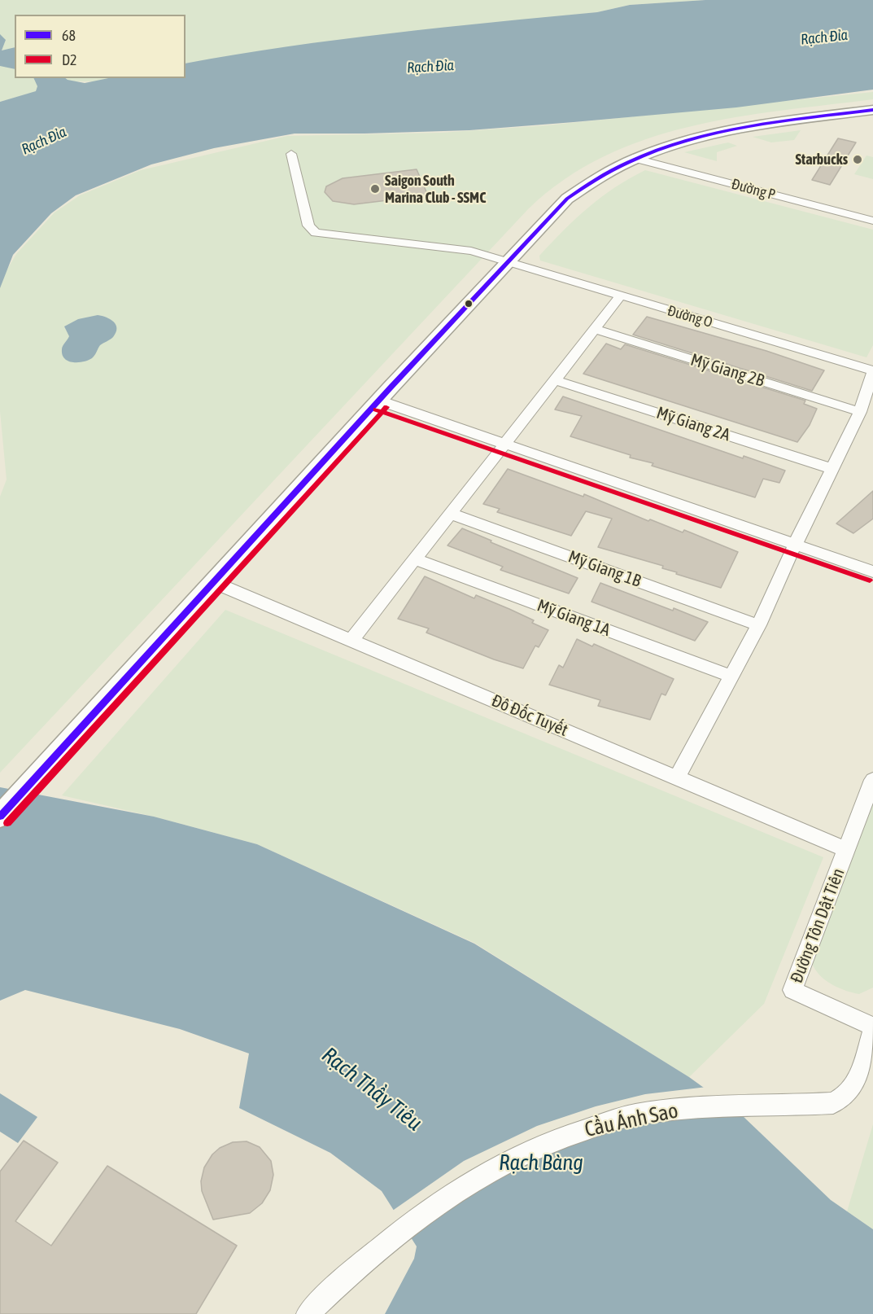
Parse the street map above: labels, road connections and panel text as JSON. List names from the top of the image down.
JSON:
{
  "streets": {
    "street": [
      "Đường P",
      "Đường O",
      "Mỹ Giang 2B",
      "Mỹ Giang 2A",
      "Mỹ Giang 1B",
      "Mỹ Giang 1A",
      "Đô Đốc Tuyết",
      "Đường Tôn Dật Tiên",
      "Cầu Ánh Sao"
    ]
  },
  "crossings": [
    ["Đô Đốc Tuyết", "Đường Tôn Dật Tiên"]
  ],
  "water": ["Rạch Đỉa", "Rạch Thầy Tiêu", "Rạch Bàng"],
  "places": ["Starbucks", "Saigon South Marina Club - SSMC"],
  "lines": ["transit line 68", "transit line D2"],
  "legend": ["68", "D2"]
}
